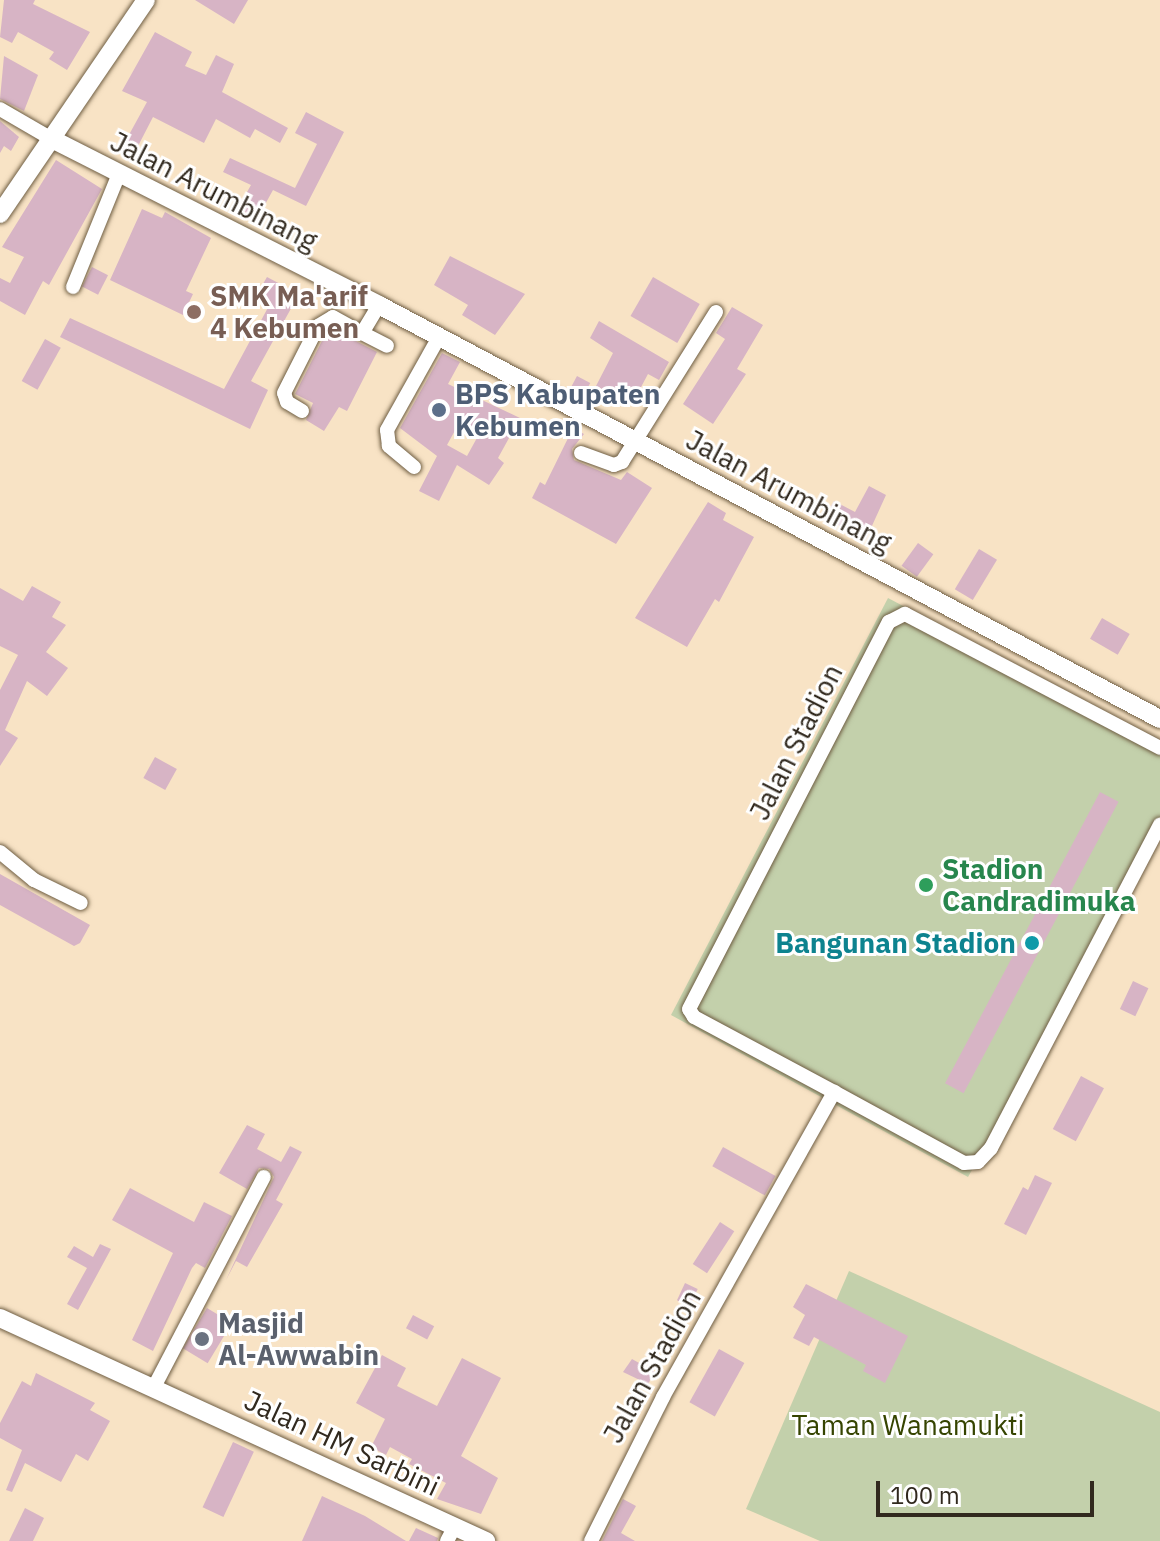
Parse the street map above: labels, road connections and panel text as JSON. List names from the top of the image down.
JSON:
{
  "streets": {
    "main road": ["Jalan Arumbinang", "Jalan HM Sarbini"],
    "street": ["Jalan Stadion"]
  },
  "parks": ["Taman Wanamukti"],
  "places": [
    "SMK Ma'arif 4 Kebumen",
    "BPS Kabupaten Kebumen",
    "Stadion Candradimuka",
    "Bangunan Stadion",
    "Masjid Al-Awwabin"
  ],
  "scale_bar": "100 m"
}
